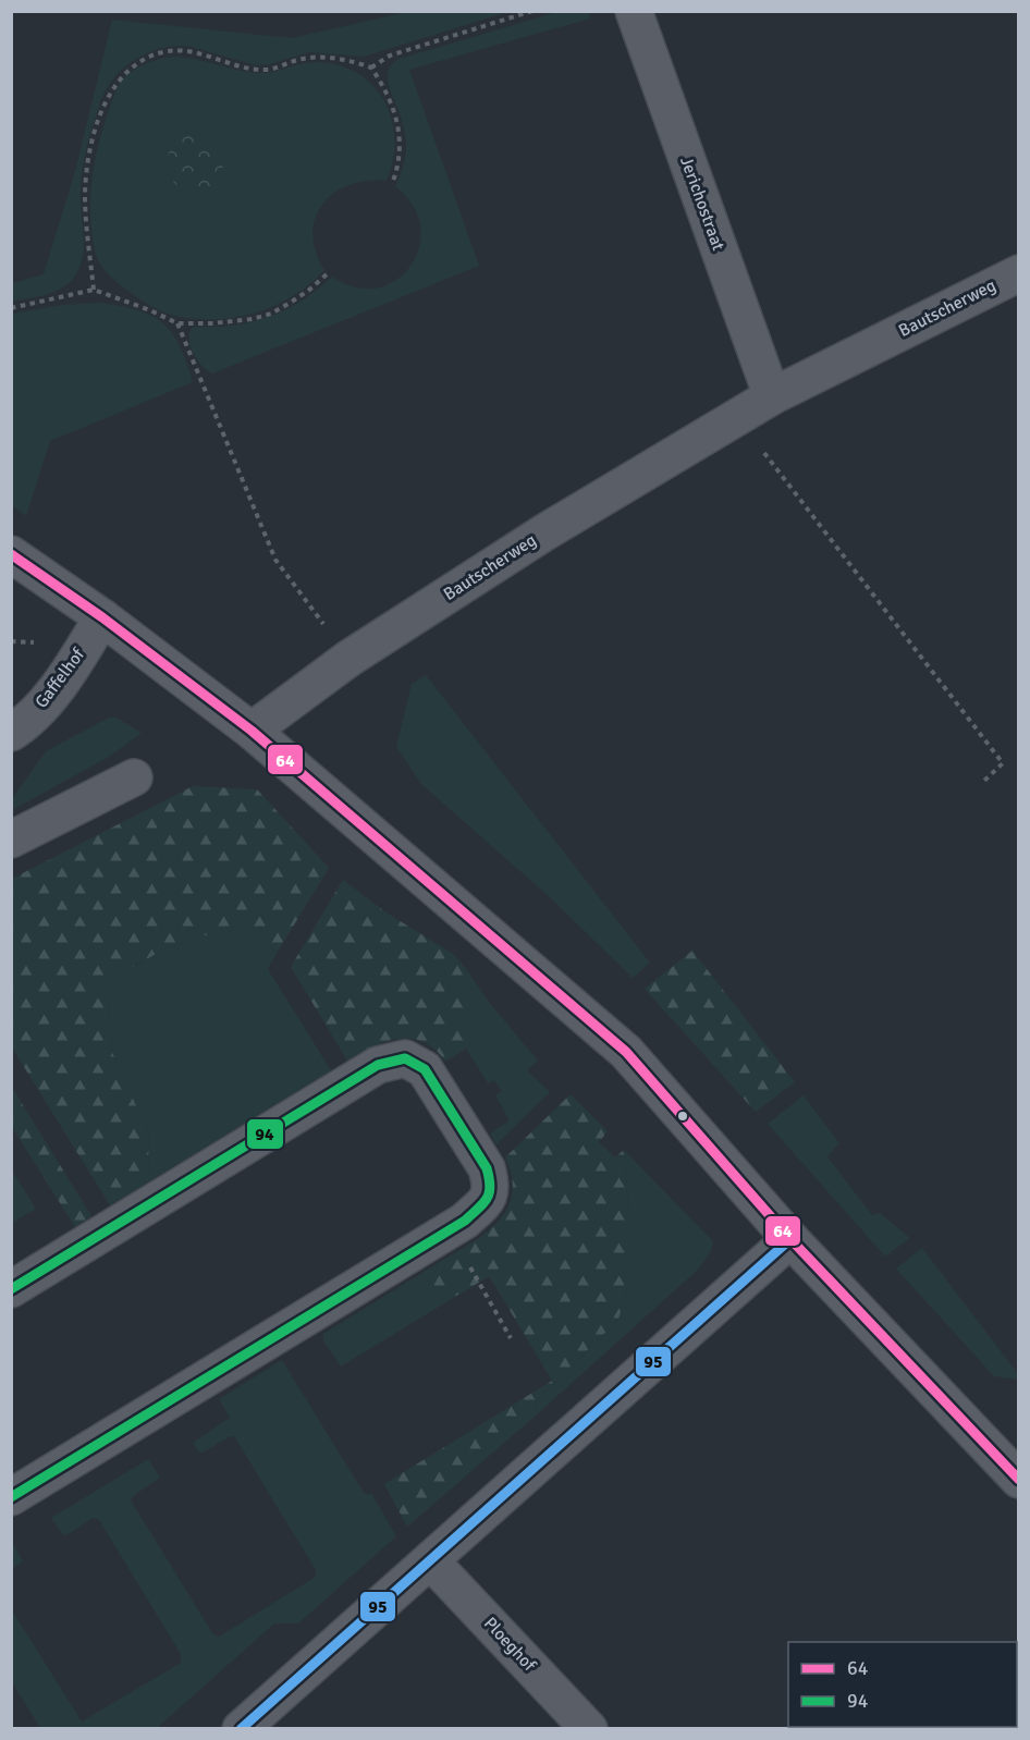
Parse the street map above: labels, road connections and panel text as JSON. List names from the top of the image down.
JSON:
{
  "streets": {
    "street": [
      "Jerichostraat",
      "Bautscherweg",
      "Gaffelhof",
      "Ploeghof"
    ]
  },
  "crossings": [
    ["Jerichostraat", "Bautscherweg"]
  ],
  "lines": ["transit line 64", "transit line 94", "transit line 95"],
  "legend": ["64", "94"]
}
